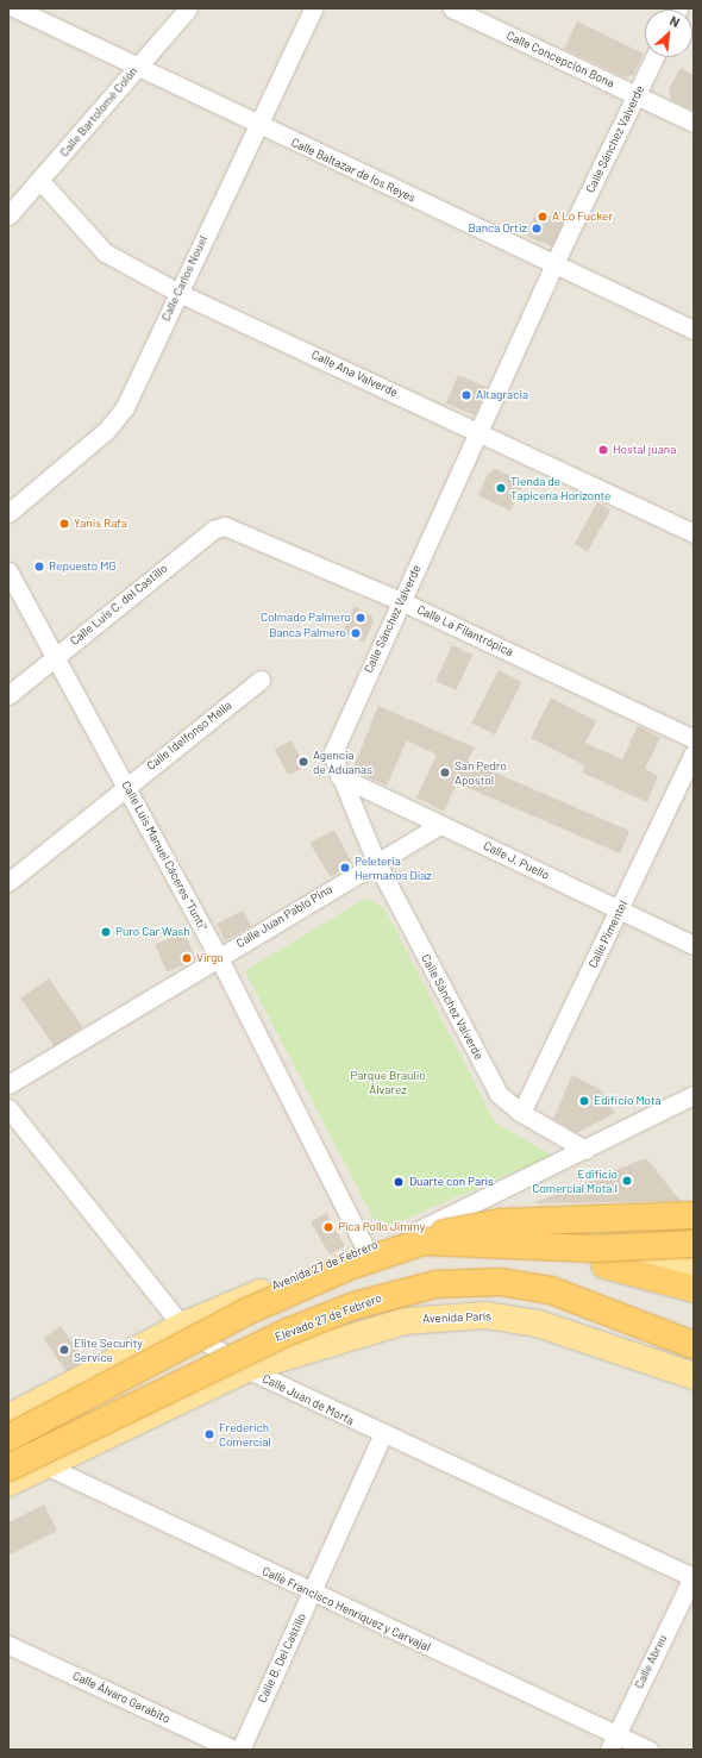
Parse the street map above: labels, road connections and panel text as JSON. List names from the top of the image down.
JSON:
{
  "streets": {
    "highway": ["Elevado 27 de Febrero"],
    "main road": ["Avenida 27 de Febrero", "Avenida París"],
    "street": [
      "Calle Concepción Bona",
      "Calle Bartolomé Colón",
      "Calle Sánchez Valverde",
      "Calle Baltazar de los Reyes",
      "Calle Carlos Nouel",
      "Calle Ana Valverde",
      "Calle Luis C. del Castillo",
      "Calle La Filantrópica",
      "Calle Idelfonso Mella",
      "Calle Luis Manuel Cáceres \"Tunti\"",
      "Calle J. Puello",
      "Calle Juan Pablo Pina",
      "Calle Pimentel",
      "Calle Juan de Morfa",
      "Calle Francisco Henríquez y Carvajal",
      "Calle B. Del Castillo",
      "Calle Abreu",
      "Calle Álvaro Garabito"
    ]
  },
  "crossings": [
    ["Calle Concepción Bona", "Calle Sánchez Valverde"],
    ["Calle Bartolomé Colón", "Calle Baltazar de los Reyes"],
    ["Calle Bartolomé Colón", "Calle Ana Valverde"],
    ["Calle Sánchez Valverde", "Calle Baltazar de los Reyes"],
    ["Calle Sánchez Valverde", "Calle Ana Valverde"],
    ["Calle Sánchez Valverde", "Calle La Filantrópica"],
    ["Calle Sánchez Valverde", "Calle J. Puello"],
    ["Calle Sánchez Valverde", "Calle Juan Pablo Pina"],
    ["Calle Sánchez Valverde", "Calle Pimentel"],
    ["Calle Baltazar de los Reyes", "Calle Carlos Nouel"],
    ["Calle Carlos Nouel", "Calle Ana Valverde"],
    ["Calle Luis C. del Castillo", "Calle La Filantrópica"],
    ["Calle Luis C. del Castillo", "Calle Luis Manuel Cáceres \"Tunti\""],
    ["Calle Idelfonso Mella", "Calle Luis Manuel Cáceres \"Tunti\""],
    ["Calle Luis Manuel Cáceres \"Tunti\"", "Calle Juan Pablo Pina"],
    ["Calle Luis Manuel Cáceres \"Tunti\"", "Avenida 27 de Febrero"],
    ["Calle J. Puello", "Calle Juan Pablo Pina"],
    ["Calle J. Puello", "Calle Pimentel"],
    ["Avenida 27 de Febrero", "Calle Juan de Morfa"],
    ["Avenida París", "Calle Juan de Morfa"],
    ["Calle Juan de Morfa", "Calle B. Del Castillo"],
    ["Calle Juan de Morfa", "Calle Abreu"],
    ["Calle Francisco Henríquez y Carvajal", "Calle B. Del Castillo"],
    ["Calle Francisco Henríquez y Carvajal", "Calle Abreu"]
  ],
  "parks": ["Parque Braulio Álvarez"],
  "places": [
    "A Lo Fucker",
    "Banca Ortiz",
    "Altagracia",
    "Hostal juana",
    "Tienda de Tapicería Horizonte",
    "Yanis Rafa",
    "Repuesto MG",
    "Colmado Palmero",
    "Banca Palmero",
    "Agencia de Aduanas",
    "San Pedro Apostol",
    "Peleteria Hermanos Diaz",
    "Puro Car Wash",
    "Virgo",
    "Edificio Mota",
    "Edificio Comercial Mota I",
    "Duarte con París",
    "Pica Pollo Jimmy",
    "Elite Security Service",
    "Frederich Comercial"
  ],
  "north": "top right"
}
